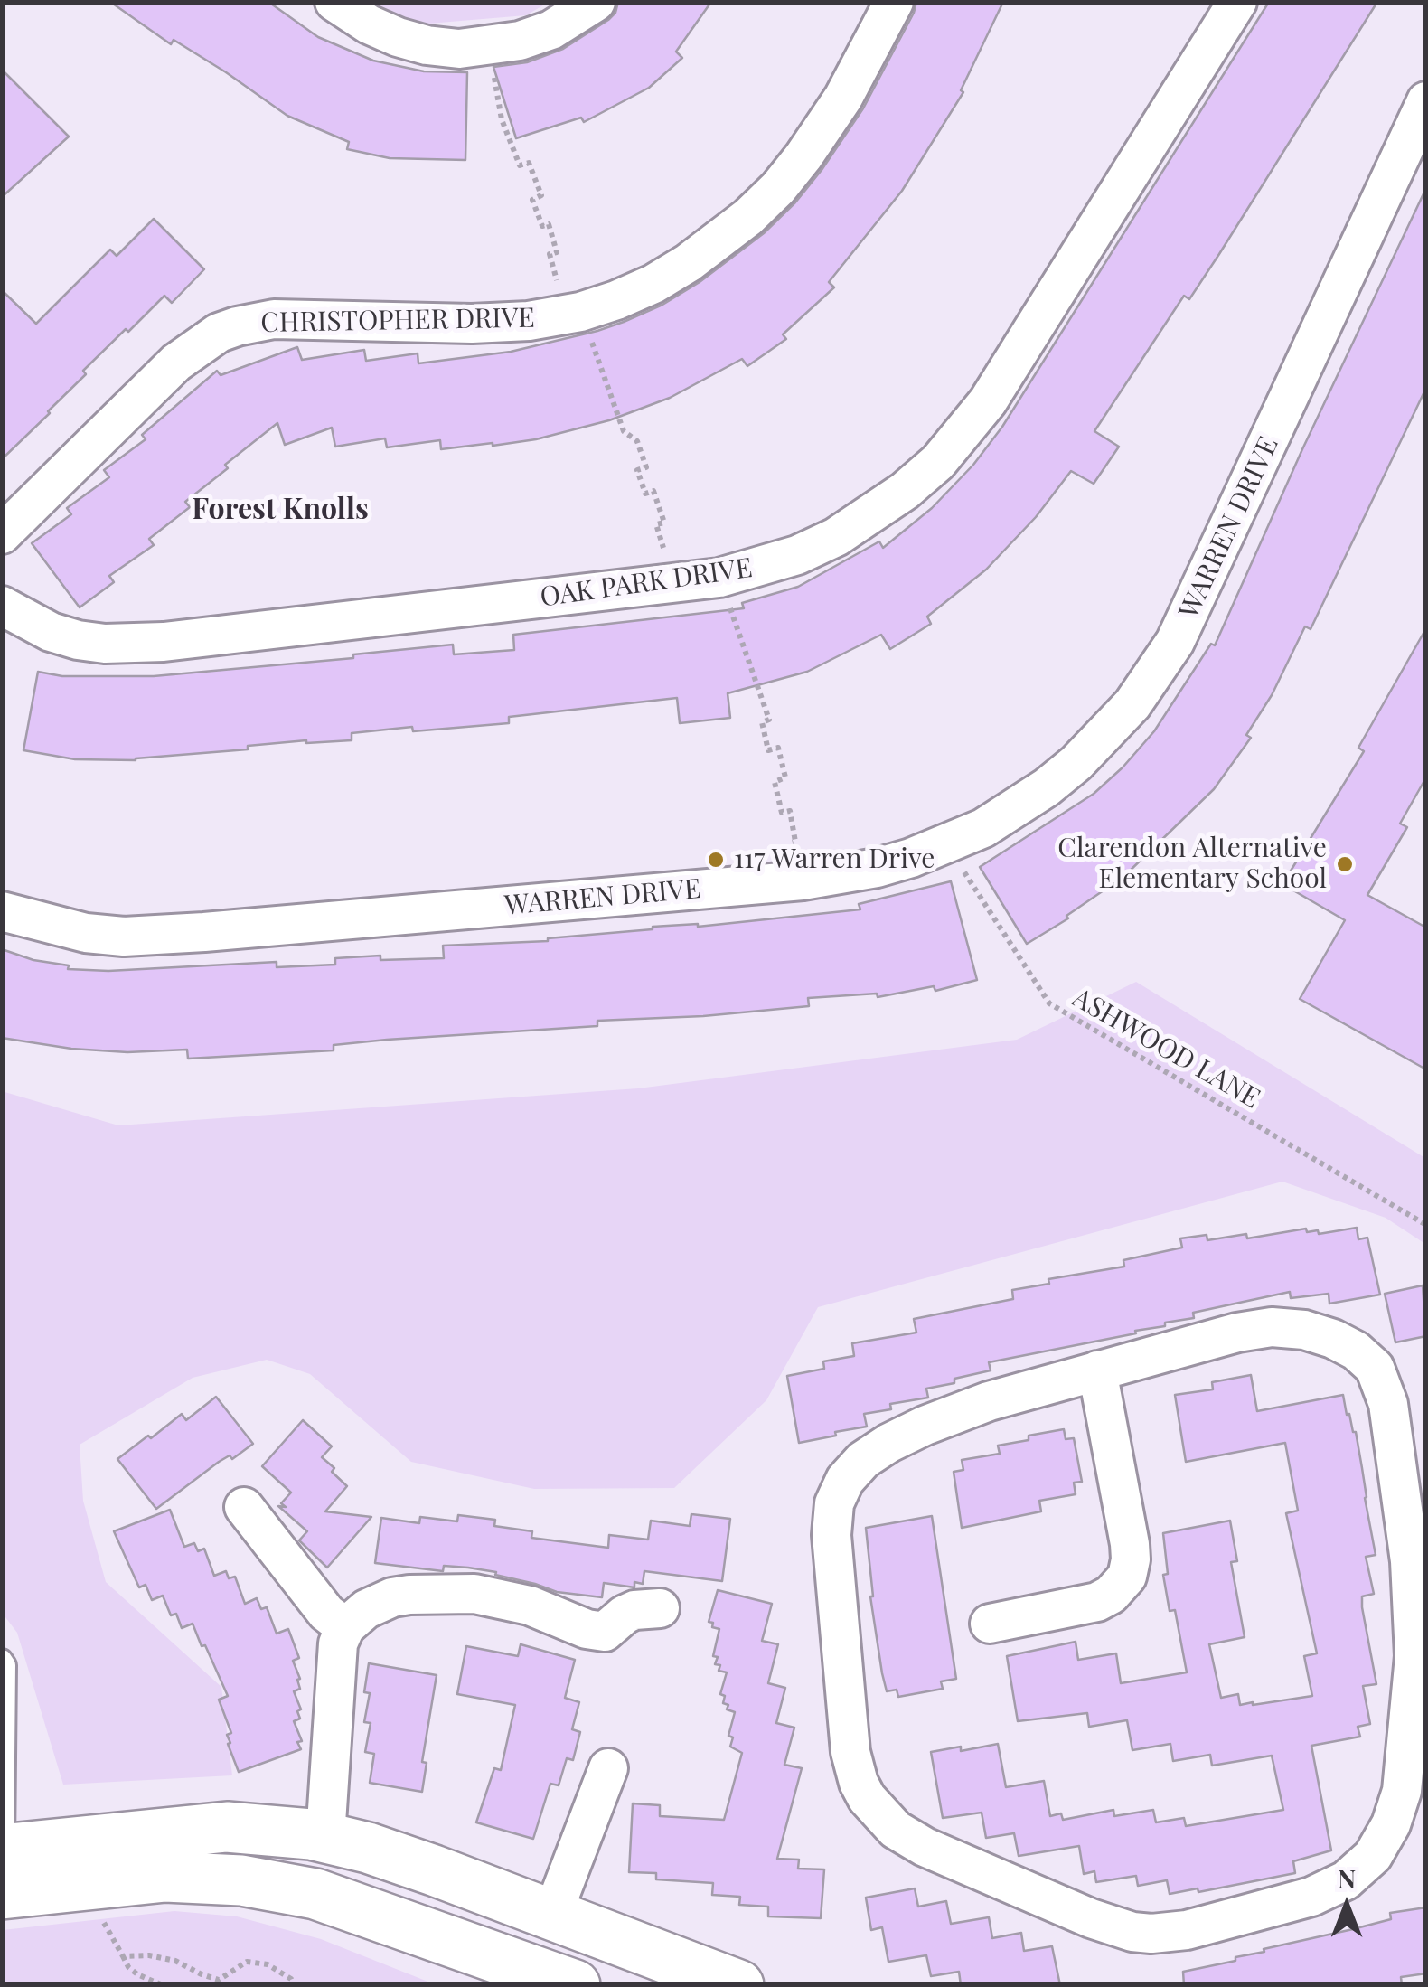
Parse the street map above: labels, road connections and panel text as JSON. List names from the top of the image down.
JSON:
{
  "streets": {
    "street": ["CHRISTOPHER DRIVE", "WARREN DRIVE", "OAK PARK DRIVE"],
    "path": ["ASHWOOD LANE"]
  },
  "crossings": [
    ["WARREN DRIVE", "ASHWOOD LANE"]
  ],
  "districts": ["Forest Knolls"],
  "places": ["117 Warren Drive", "Clarendon Alternative Elementary School"],
  "north": "top"
}
